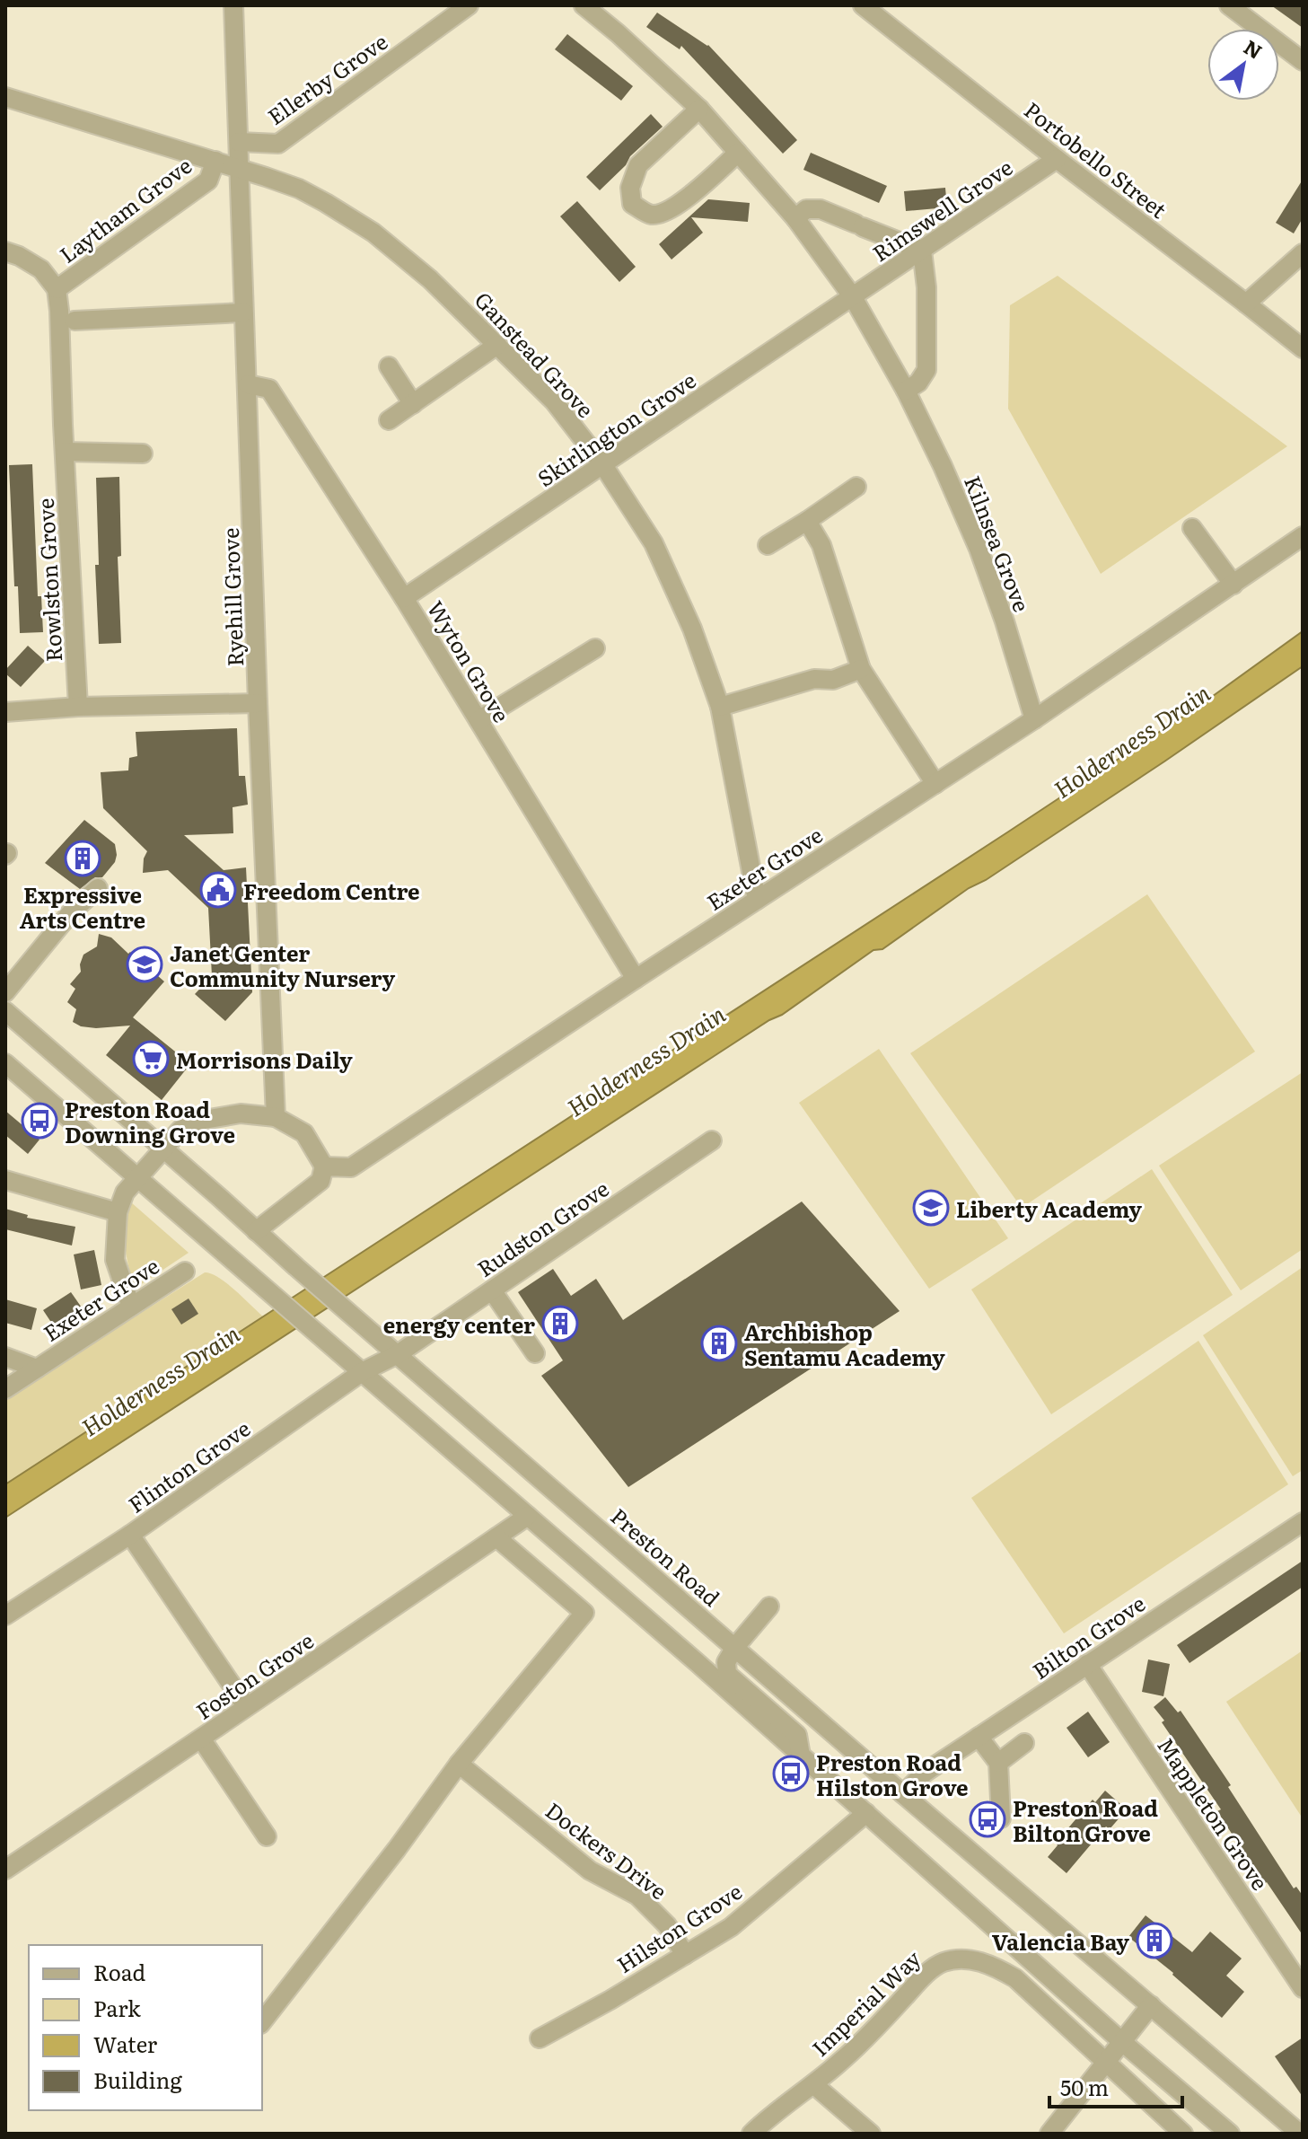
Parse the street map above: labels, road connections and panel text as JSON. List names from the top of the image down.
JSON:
{
  "streets": {
    "street": [
      "Ellerby Grove",
      "Portobello Street",
      "Laytham Grove",
      "Rimswell Grove",
      "Ganstead Grove",
      "Skirlington Grove",
      "Kilnsea Grove",
      "Rowlston Grove",
      "Ryehill Grove",
      "Wyton Grove",
      "Exeter Grove",
      "Rudston Grove",
      "Flinton Grove",
      "Preston Road",
      "Bilton Grove",
      "Foston Grove",
      "Mappleton Grove",
      "Dockers Drive",
      "Hilston Grove",
      "Imperial Way"
    ]
  },
  "crossings": [
    ["Ellerby Grove", "Ryehill Grove"],
    ["Portobello Street", "Rimswell Grove"],
    ["Laytham Grove", "Ganstead Grove"],
    ["Laytham Grove", "Rowlston Grove"],
    ["Rimswell Grove", "Skirlington Grove"],
    ["Rimswell Grove", "Kilnsea Grove"],
    ["Ganstead Grove", "Skirlington Grove"],
    ["Ganstead Grove", "Ryehill Grove"],
    ["Ganstead Grove", "Exeter Grove"],
    ["Skirlington Grove", "Kilnsea Grove"],
    ["Skirlington Grove", "Wyton Grove"],
    ["Kilnsea Grove", "Exeter Grove"],
    ["Ryehill Grove", "Wyton Grove"],
    ["Wyton Grove", "Exeter Grove"],
    ["Rudston Grove", "Flinton Grove"],
    ["Rudston Grove", "Preston Road"],
    ["Flinton Grove", "Preston Road"],
    ["Preston Road", "Bilton Grove"],
    ["Bilton Grove", "Mappleton Grove"],
    ["Dockers Drive", "Hilston Grove"]
  ],
  "water": ["Holderness Drain"],
  "places": {
    "building": [
      "Expressive Arts Centre",
      "energy center",
      "Archbishop Sentamu Academy",
      "Valencia Bay"
    ],
    "public building": ["Freedom Centre"],
    "school or university": ["Janet Genter Community Nursery", "Liberty Academy"],
    "supermarket": ["Morrisons Daily"],
    "bus stop": ["Preston Road Downing Grove", "Preston Road Hilston Grove", "Preston Road Bilton Grove"]
  },
  "legend": [
    "Road",
    "Park",
    "Water",
    "Building"
  ],
  "scale_bar": "50 m",
  "north": "top right"
}
